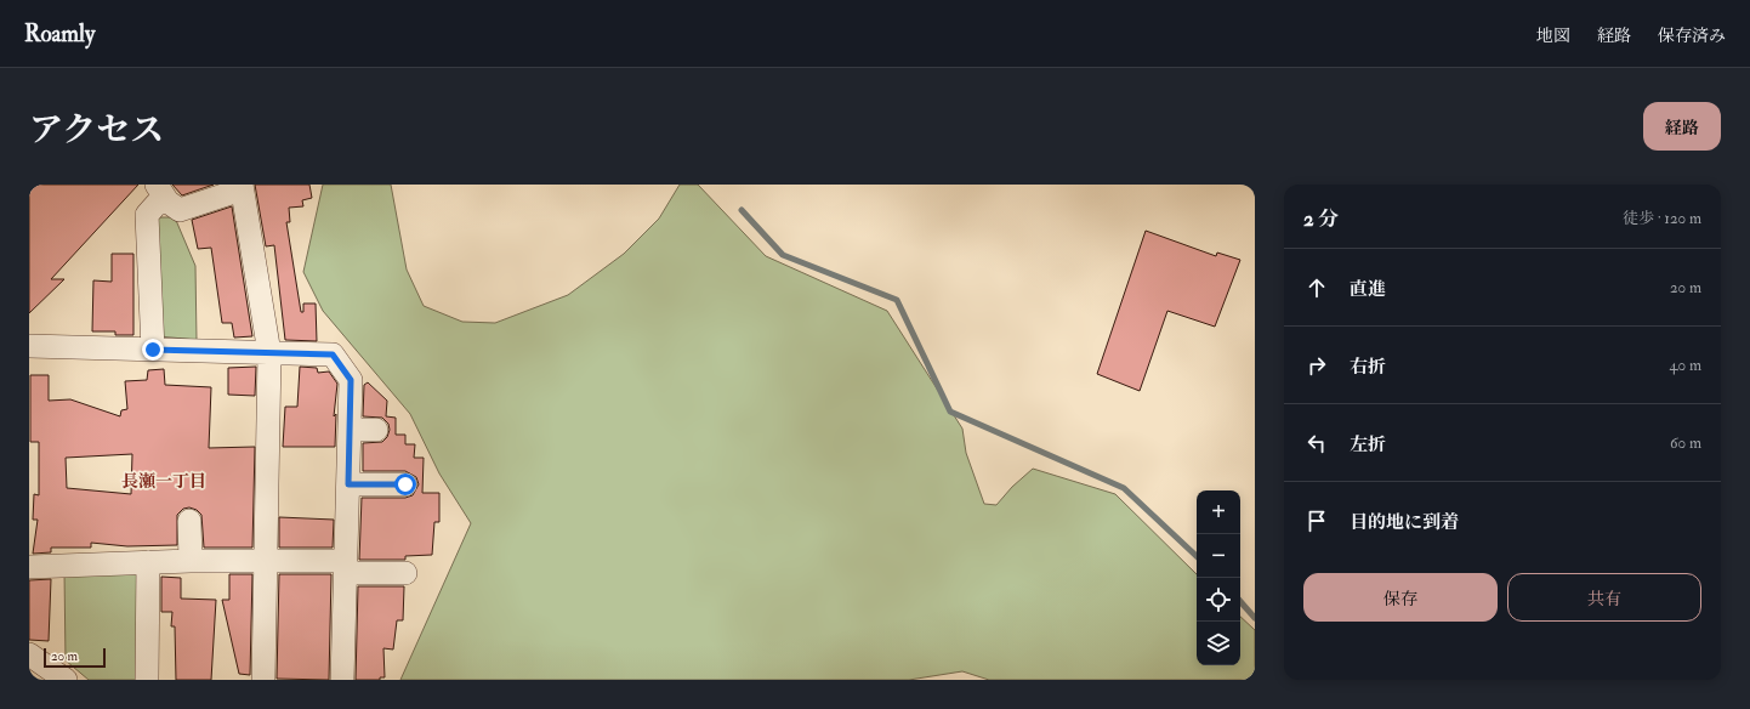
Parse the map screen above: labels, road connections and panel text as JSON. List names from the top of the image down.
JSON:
{
  "districts": ["長瀬一丁目"],
  "scale_bar": "20 m",
  "page": {
    "header": "Roamly",
    "nav": ["地図", "経路", "保存済み"],
    "title": "アクセス",
    "buttons": [
      "経路",
      ["保存", "共有"]
    ],
    "heading": ["2 分", "徒歩 · 120 m"],
    "list": [
      ["直進", "20 m"],
      ["右折", "40 m"],
      ["左折", "60 m"],
      "目的地に到着"
    ],
    "map_buttons": ["+", "−"],
    "scale": "20 m"
  }
}
